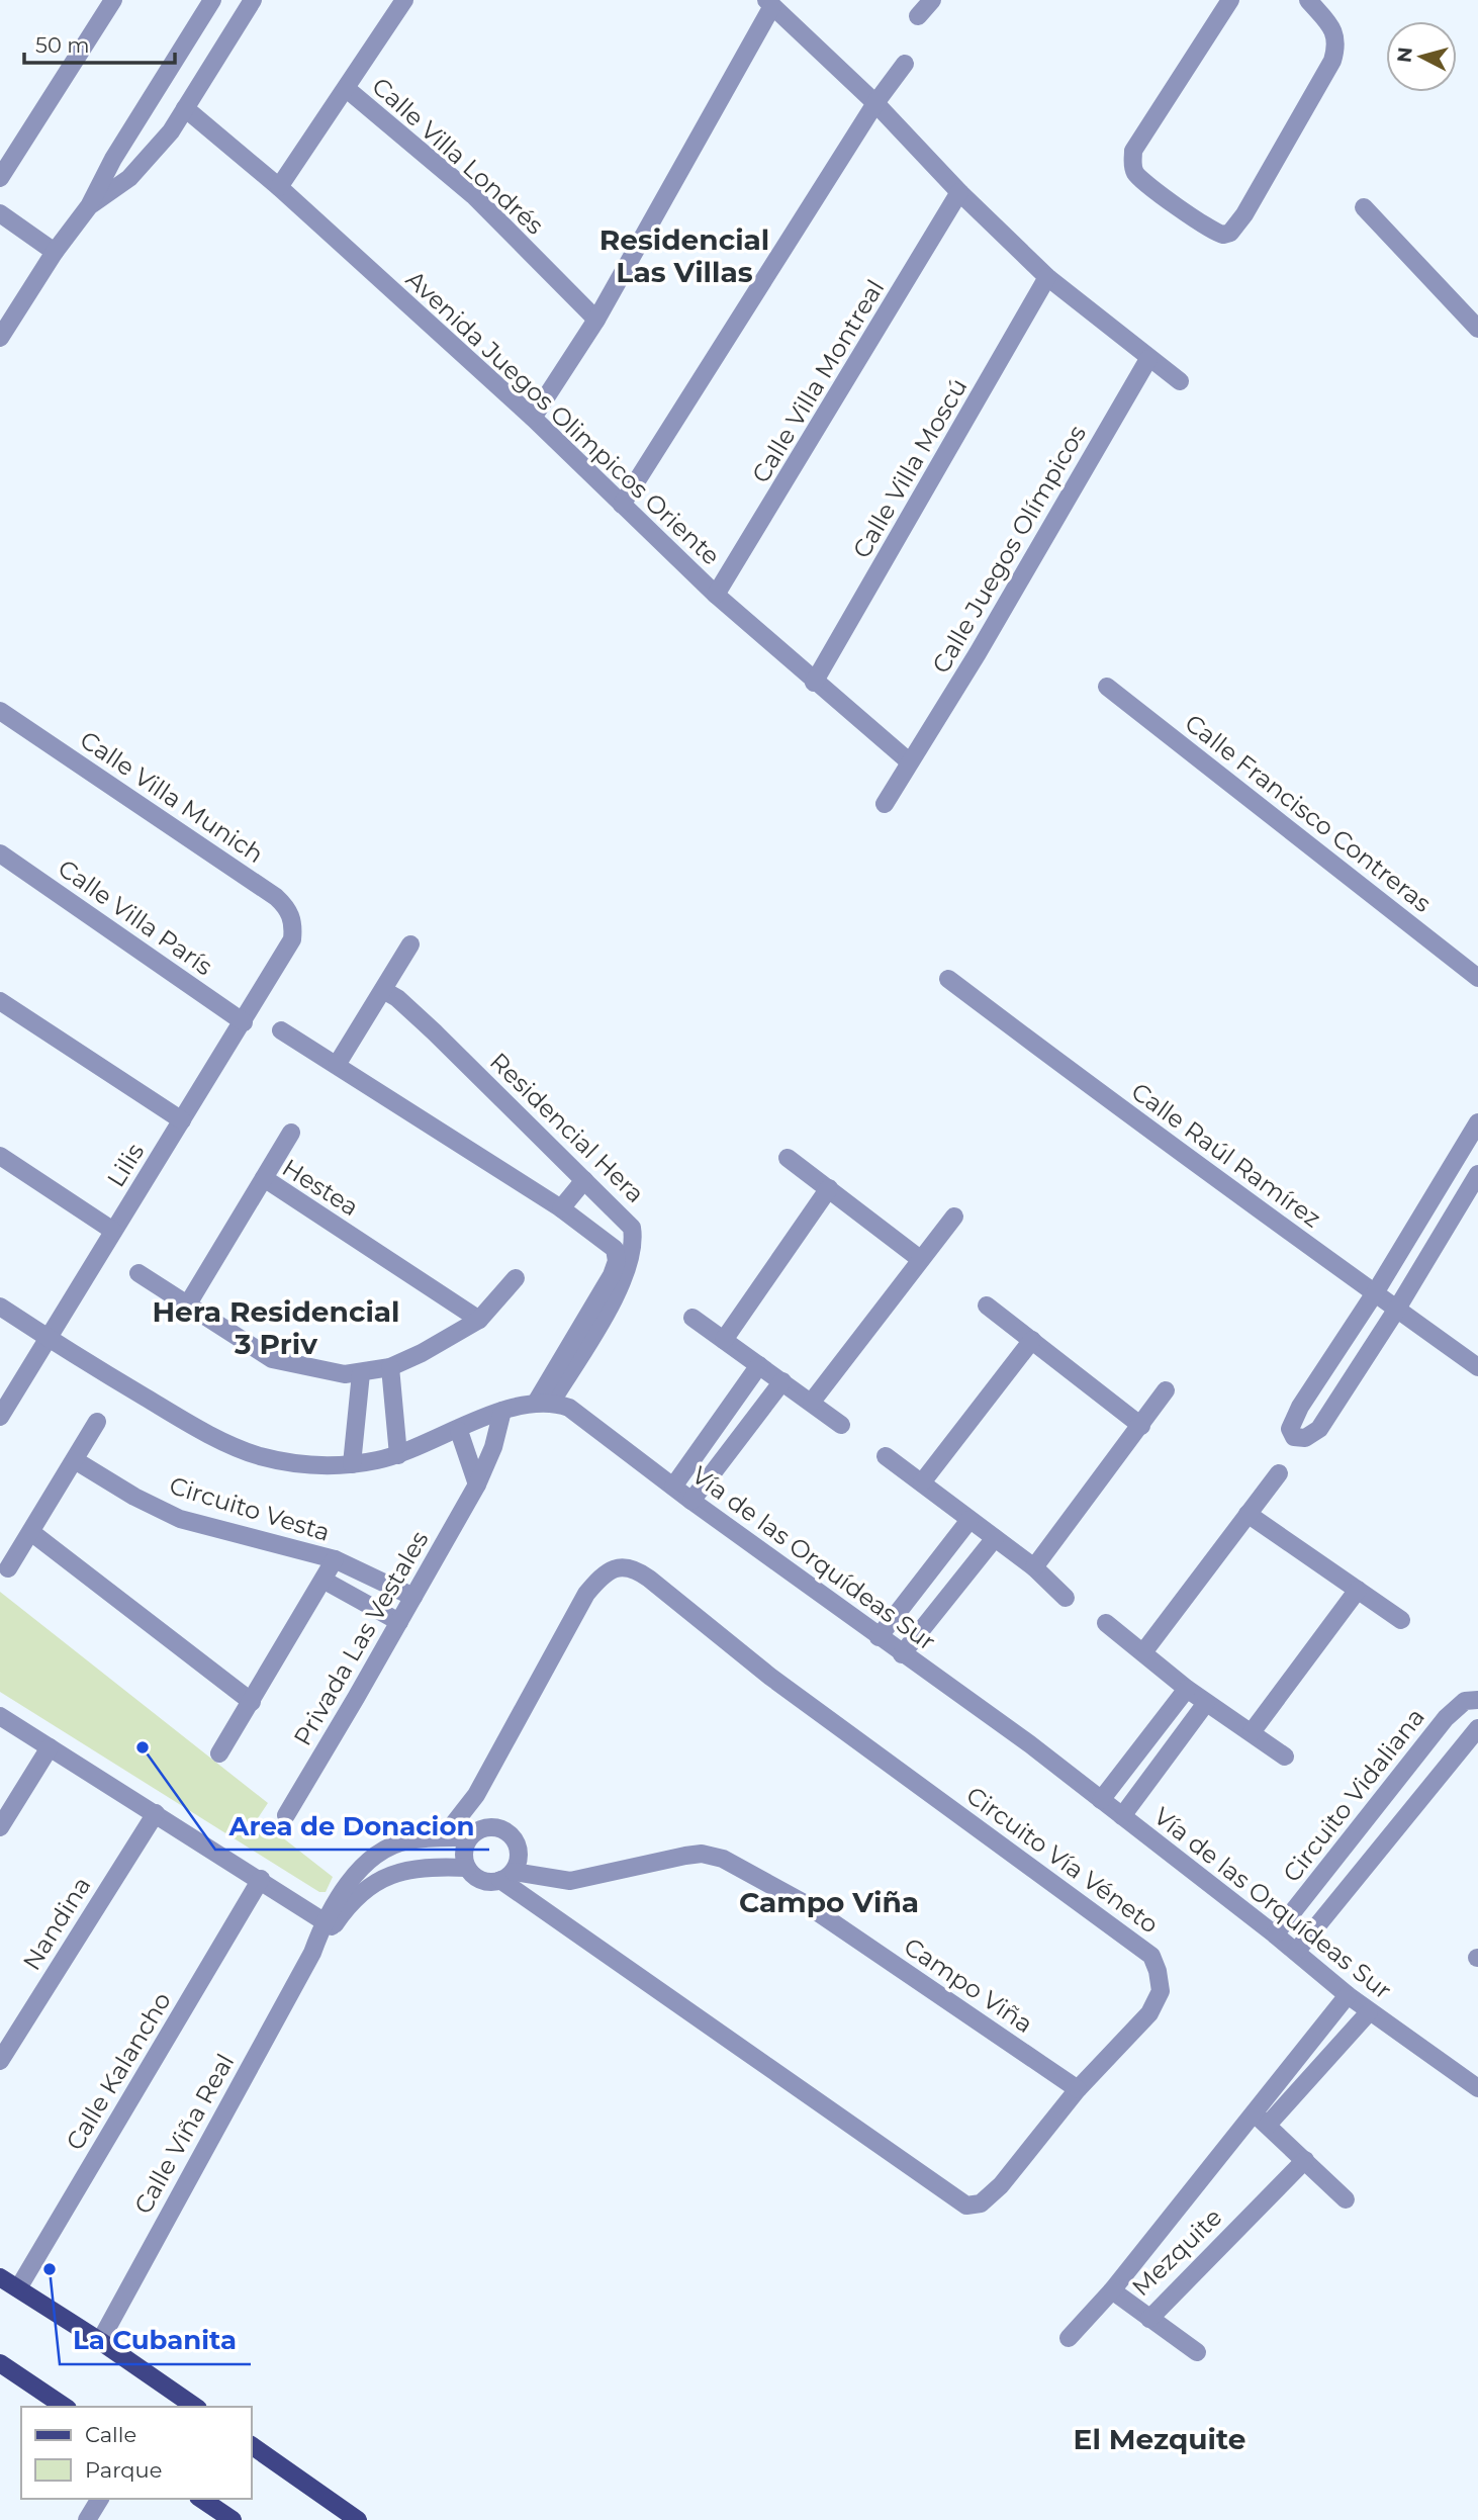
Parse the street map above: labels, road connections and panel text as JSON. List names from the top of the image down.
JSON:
{
  "streets": {
    "street": [
      "Calle Villa Londrés",
      "Calle Villa Montreal",
      "Avenida Juegos Olimpicos Oriente",
      "Calle Villa Moscú",
      "Calle Juegos Olímpicos",
      "Calle Villa Munich",
      "Calle Francisco Contreras",
      "Calle Villa París",
      "Residencial Hera",
      "Calle Raúl Ramírez",
      "Lilis",
      "Hestea",
      "Circuito Vesta",
      "Vía de las Orquídeas Sur",
      "Privada Las Vestales",
      "Circuito Vidaliana",
      "Circuito Vía Véneto",
      "Nandina",
      "Campo Viña",
      "Calle Kalancho",
      "Calle Viña Real",
      "Mezquite"
    ]
  },
  "crossings": [
    ["Calle Villa Montreal", "Avenida Juegos Olimpicos Oriente"],
    ["Avenida Juegos Olimpicos Oriente", "Calle Villa Moscú"],
    ["Avenida Juegos Olimpicos Oriente", "Calle Juegos Olímpicos"],
    ["Calle Villa Munich", "Lilis"],
    ["Calle Villa París", "Lilis"],
    ["Residencial Hera", "Vía de las Orquídeas Sur"],
    ["Circuito Vesta", "Privada Las Vestales"],
    ["Vía de las Orquídeas Sur", "Circuito Vidaliana"],
    ["Vía de las Orquídeas Sur", "Mezquite"],
    ["Circuito Vía Véneto", "Campo Viña"]
  ],
  "districts": [
    "Residencial Las Villas",
    "Hera Residencial 3 Priv",
    "Campo Viña",
    "El Mezquite"
  ],
  "places": ["Area de Donacion", "La Cubanita"],
  "legend": ["Calle", "Parque"],
  "scale_bar": "50 m",
  "north": "left"
}
